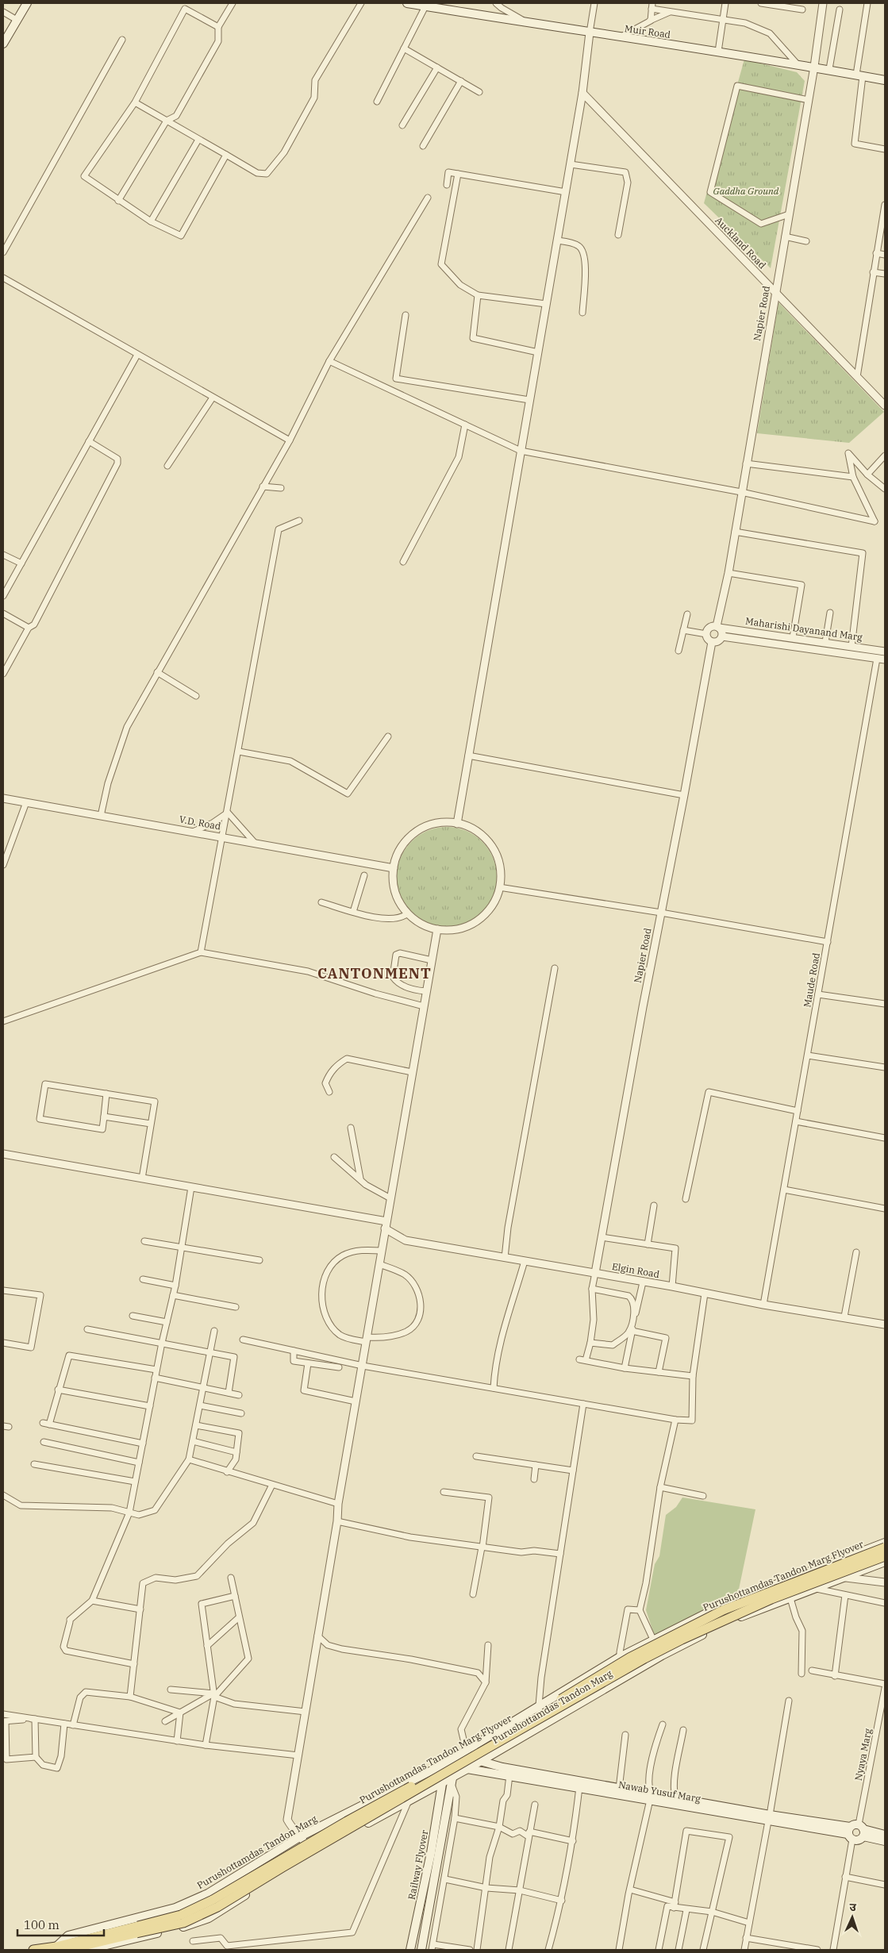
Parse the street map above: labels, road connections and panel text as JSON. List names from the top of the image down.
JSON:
{
  "streets": {
    "main road": [
      "Muir Road",
      "Purushottamdas Tandon Marg Flyover",
      "Purushottamdas Tandon Marg",
      "Nawab Yusuf Marg",
      "Railway Flyover"
    ],
    "street": [
      "Auckland Road",
      "Napier Road",
      "Maharishi Dayanand Marg",
      "V.D. Road",
      "Maude Road",
      "Elgin Road",
      "Nyaya Marg"
    ]
  },
  "crossings": [
    ["Muir Road", "Napier Road"],
    ["Auckland Road", "Napier Road"],
    ["Napier Road", "Maharishi Dayanand Marg"],
    ["Napier Road", "Elgin Road"],
    ["Maharishi Dayanand Marg", "Maude Road"],
    ["Maude Road", "Elgin Road"],
    ["Purushottamdas Tandon Marg Flyover", "Purushottamdas Tandon Marg"],
    ["Purushottamdas Tandon Marg", "Nawab Yusuf Marg"],
    ["Purushottamdas Tandon Marg", "Railway Flyover"]
  ],
  "districts": ["CANTONMENT"],
  "parks": ["Gaddha Ground"],
  "scale_bar": "100 m",
  "north": "top"
}
